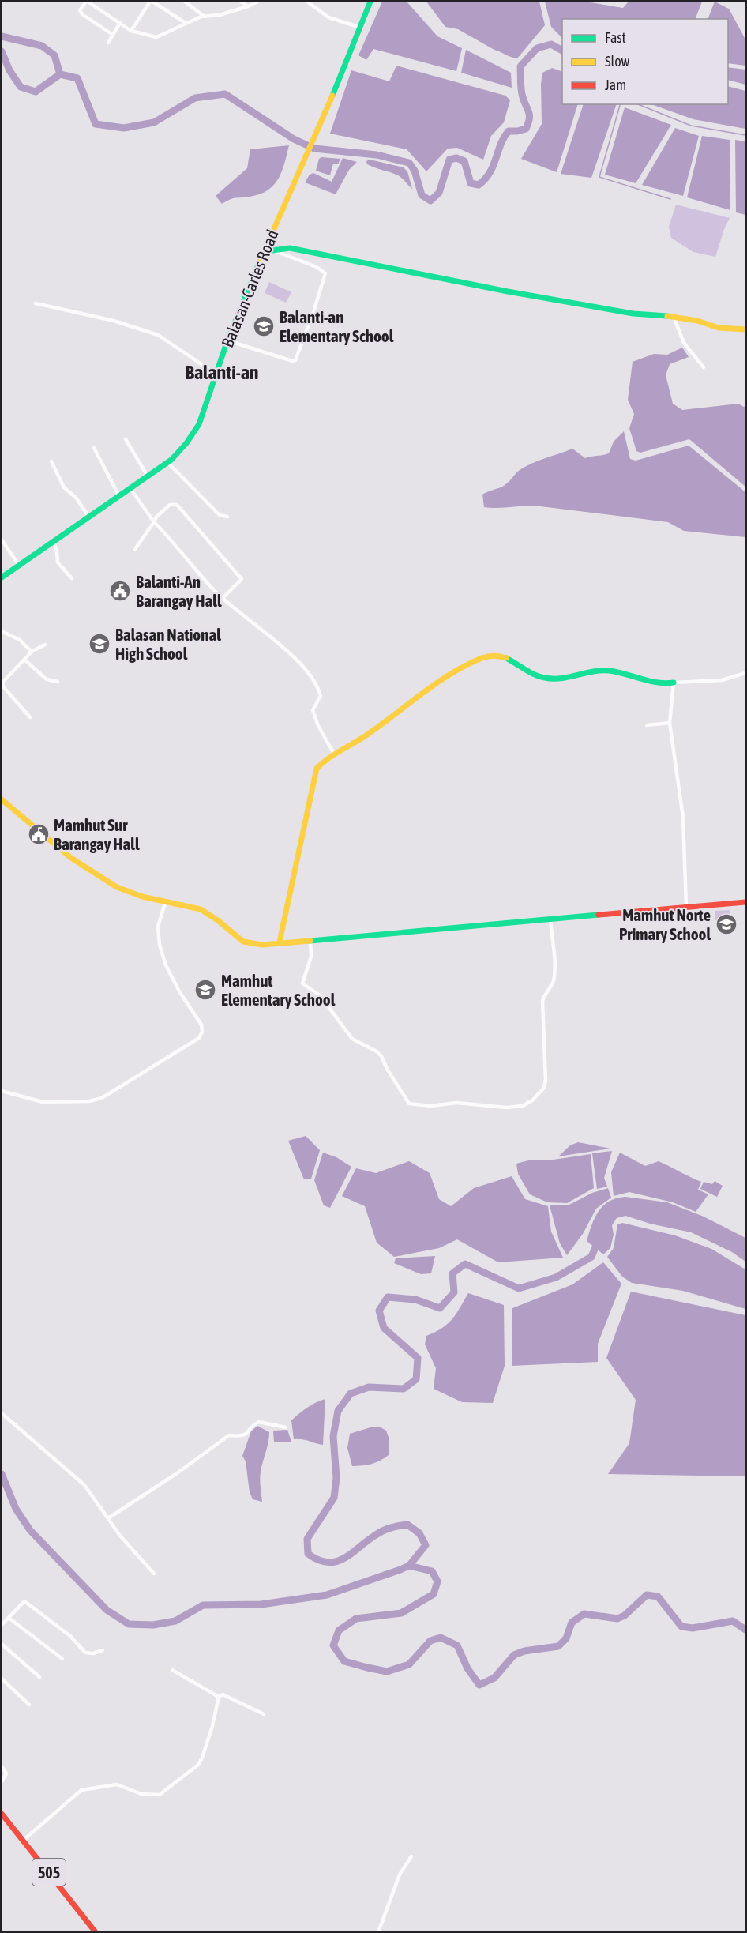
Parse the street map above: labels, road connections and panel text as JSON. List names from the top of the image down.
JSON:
{
  "streets": {
    "street": ["Balasan-Carles Road", "505"]
  },
  "districts": ["Balanti-an"],
  "places": {
    "school or university": [
      "Balanti-an Elementary School",
      "Balasan National High School",
      "Mamhut Norte Primary School",
      "Mamhut Elementary School"
    ],
    "public building": ["Balanti-An Barangay Hall", "Mamhut Sur Barangay Hall"]
  },
  "legend": ["Fast", "Slow", "Jam"]
}
